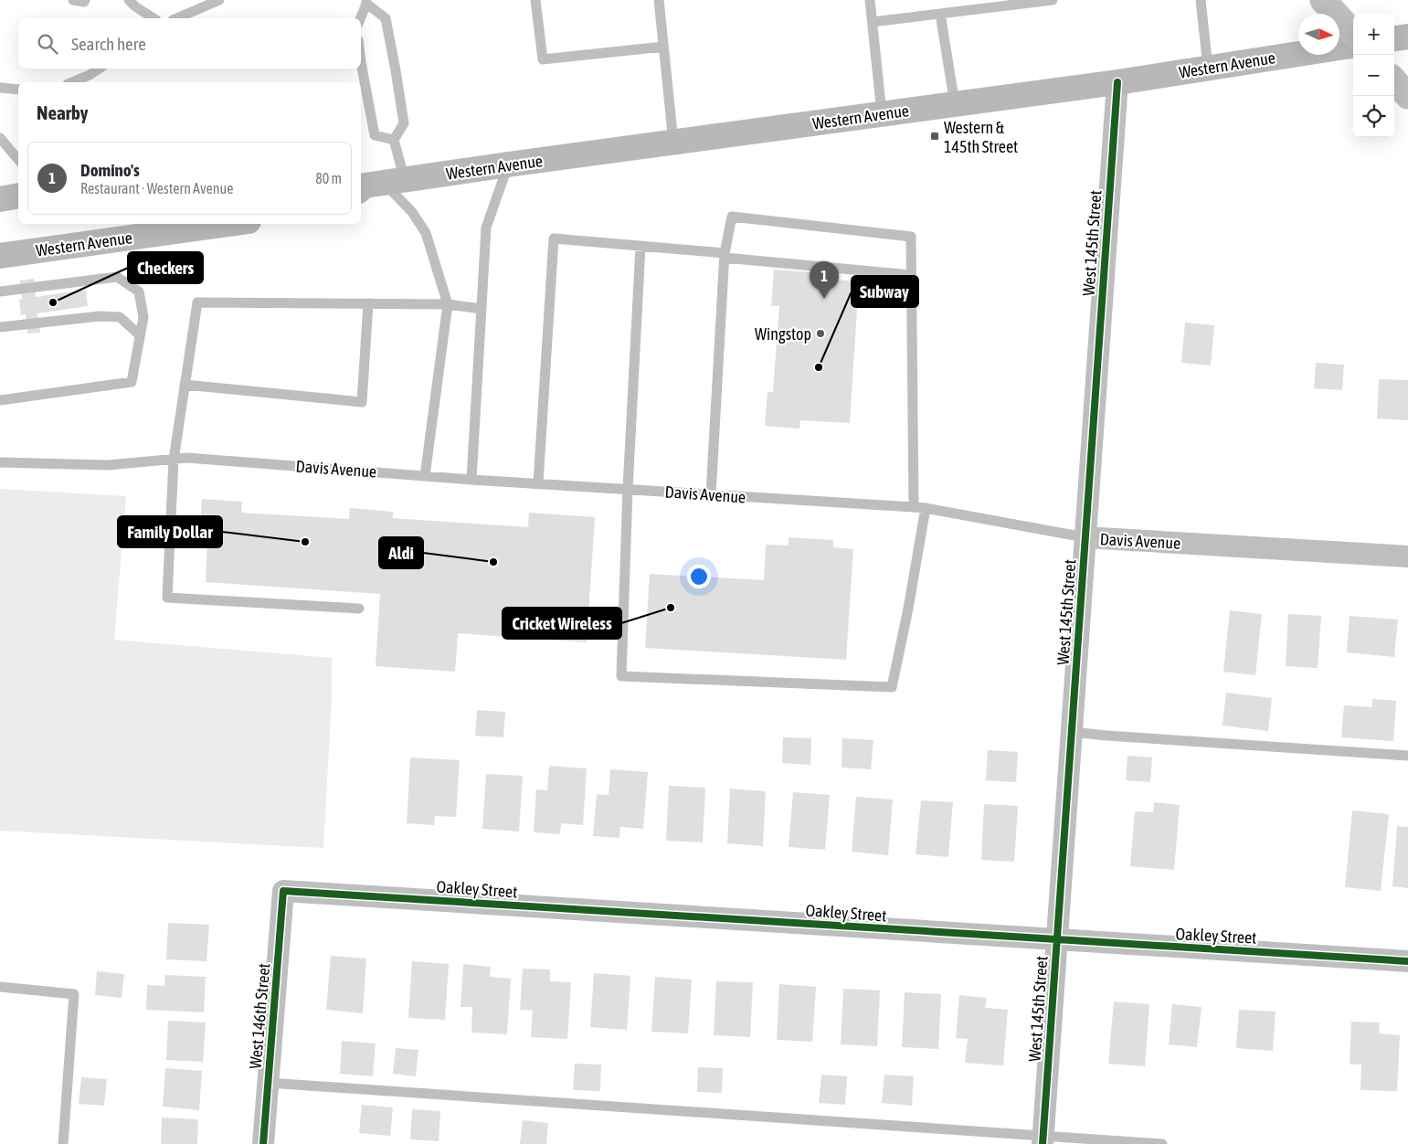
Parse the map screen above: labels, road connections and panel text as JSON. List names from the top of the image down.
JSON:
{
  "streets": {
    "main road": ["Western Avenue"],
    "street": [
      "West 145th Street",
      "Davis Avenue",
      "Oakley Street",
      "West 146th Street"
    ]
  },
  "crossings": [
    ["Western Avenue", "West 145th Street"],
    ["West 145th Street", "Davis Avenue"],
    ["West 145th Street", "Oakley Street"],
    ["Oakley Street", "West 146th Street"]
  ],
  "places": {
    "transit": ["Western & 145th Street"],
    "other": [
      "Checkers",
      "Wingstop",
      "Subway",
      "Family Dollar",
      "Aldi",
      "Cricket Wireless"
    ]
  },
  "north": "right",
  "page": {
    "map_buttons": ["+", "−"],
    "search": "Search here",
    "heading": "Nearby",
    "list": [
      {
        "mark": "1",
        "name": "Domino's",
        "note": "Restaurant · Western Avenue",
        "value": "80 m"
      }
    ],
    "pins": "1"
  }
}
